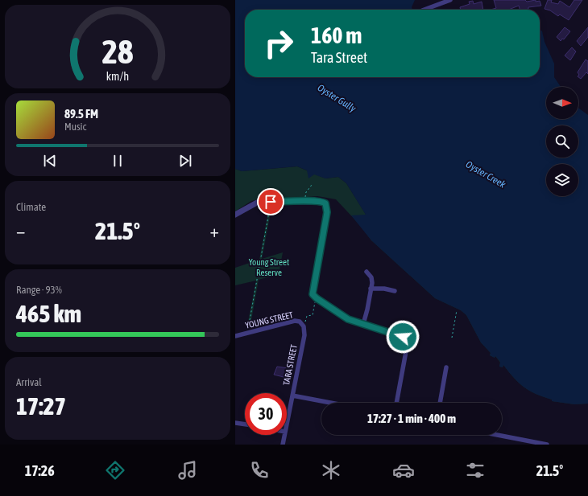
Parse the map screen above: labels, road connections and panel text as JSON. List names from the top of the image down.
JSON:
{
  "streets": {
    "street": ["YOUNG STREET", "TARA STREET"]
  },
  "crossings": [
    ["YOUNG STREET", "TARA STREET"]
  ],
  "water": ["Oyster Gully", "Oyster Creek"],
  "parks": ["Young Street Reserve"],
  "north": "right",
  "page": {
    "turn": ["160 m", "Tara Street"],
    "song": ["89.5 FM", "Music"],
    "tile": [
      "Climate",
      ["Range · 93%", "465 km"],
      ["Arrival", "17:27"]
    ],
    "heat": ["−", "21.5°", "+"],
    "limit": "30",
    "trip": "17:27 · 1 min · 400 m",
    "tabs": ["17:26", "21.5°"],
    "gauge": ["28", "km/h"]
  }
}
